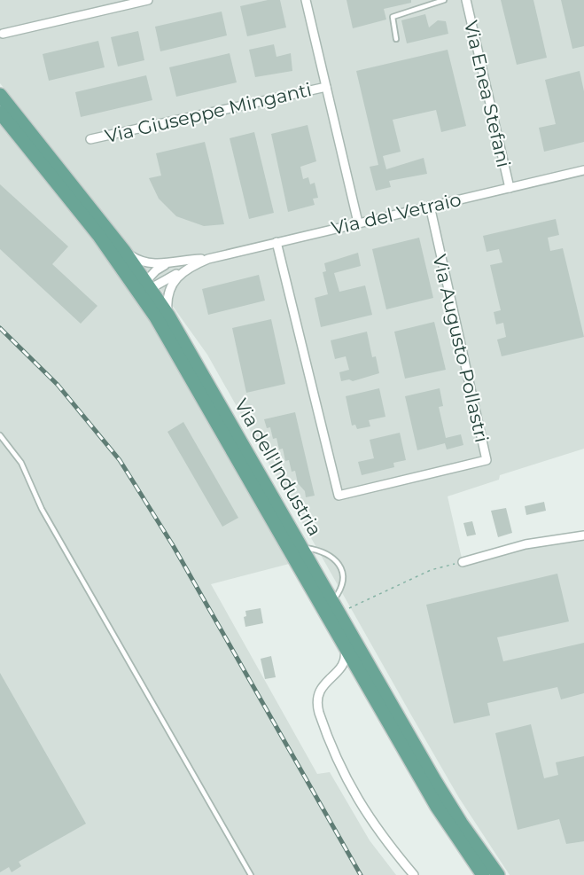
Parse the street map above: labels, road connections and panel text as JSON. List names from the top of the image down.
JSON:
{
  "streets": {
    "main road": ["Via dell'Industria"],
    "street": [
      "Via Enea Stefani",
      "Via Giuseppe Minganti",
      "Via del Vetraio",
      "Via Augusto Pollastri"
    ]
  },
  "crossings": [
    ["Via Enea Stefani", "Via del Vetraio"],
    ["Via del Vetraio", "Via Augusto Pollastri"],
    ["Via del Vetraio", "Via dell'Industria"]
  ]
}
